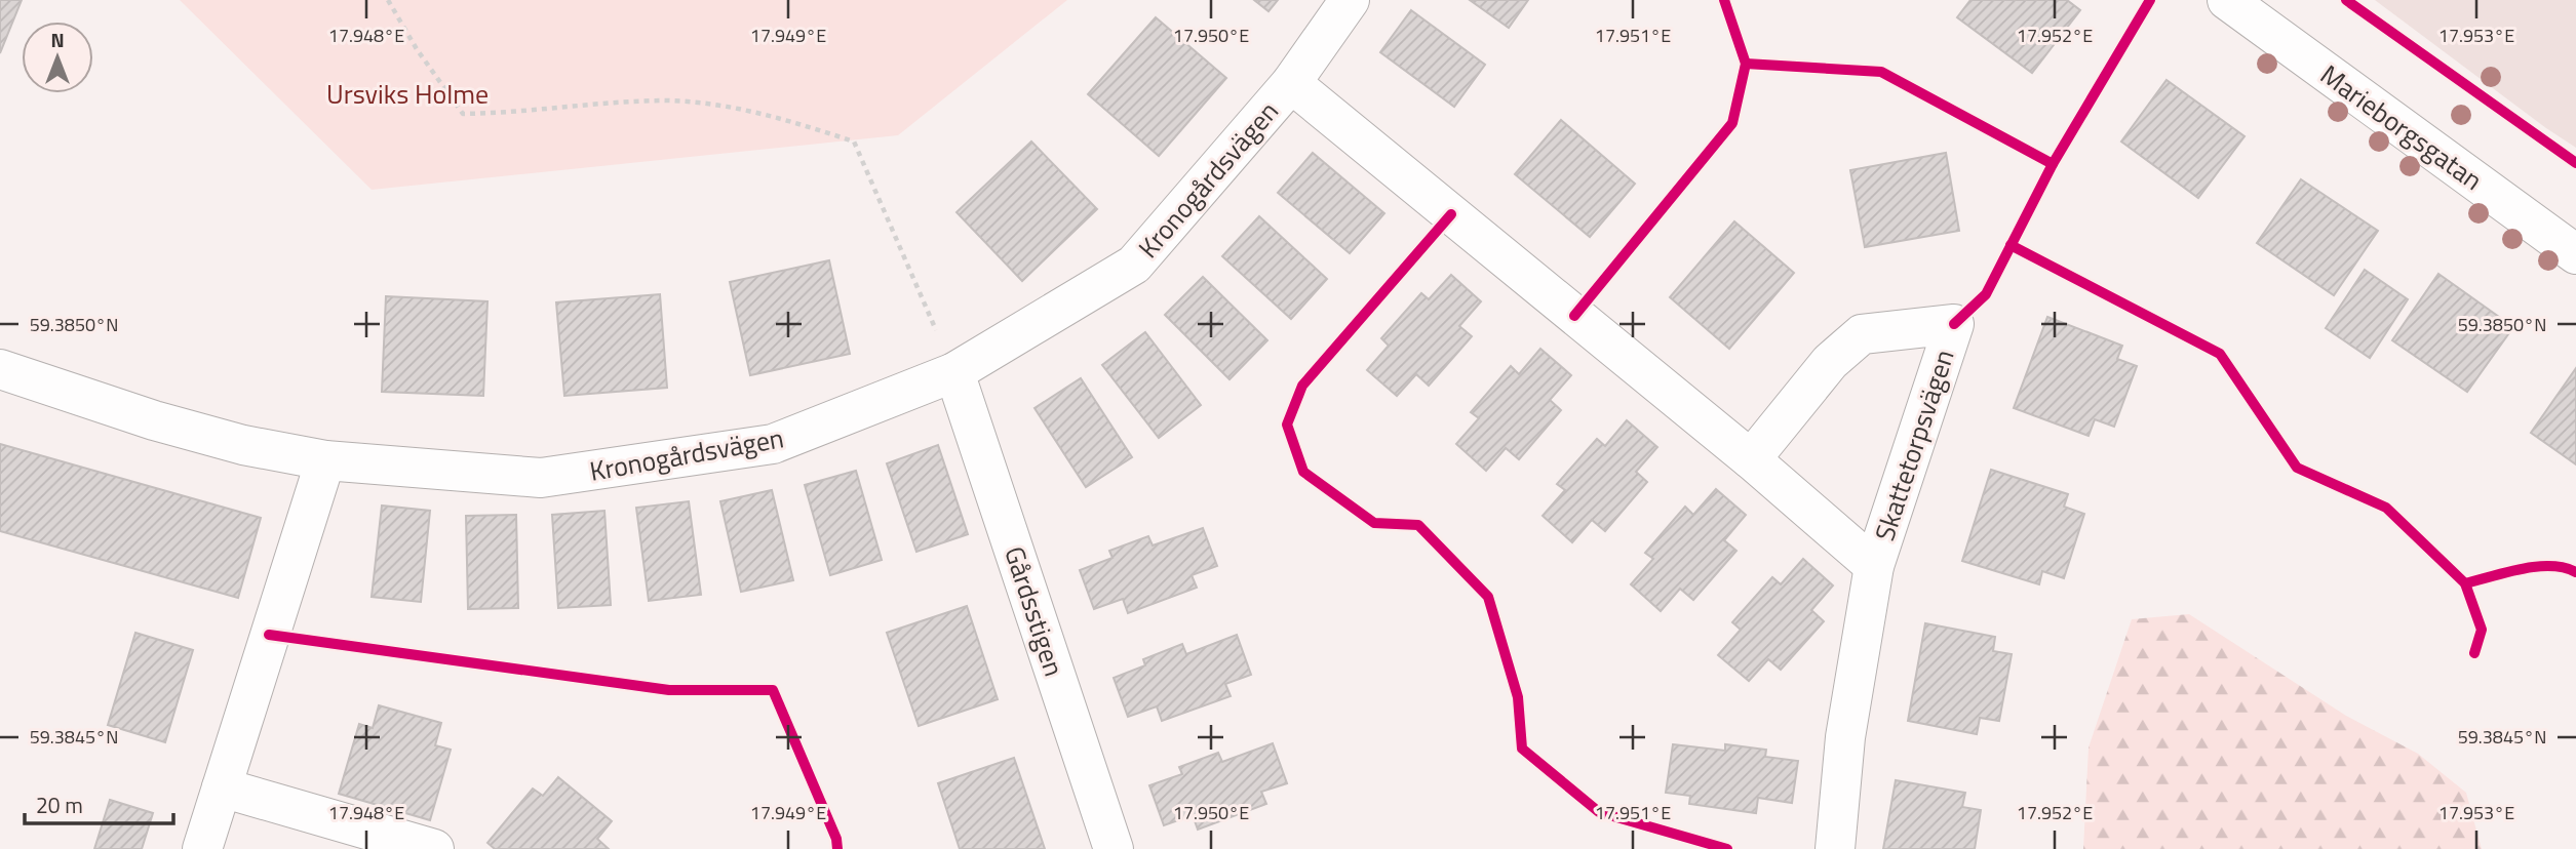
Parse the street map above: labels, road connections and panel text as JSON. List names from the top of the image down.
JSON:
{
  "streets": {
    "street": [
      "Marieborgsgatan",
      "Kronogårdsvägen",
      "Skattetorpsvägen",
      "Gårdsstigen"
    ]
  },
  "crossings": [
    ["Kronogårdsvägen", "Skattetorpsvägen"],
    ["Kronogårdsvägen", "Gårdsstigen"]
  ],
  "parks": ["Ursviks Holme"],
  "scale_bar": "20 m",
  "north": "top",
  "coordinates": [
    "17.948°E",
    "17.949°E",
    "17.950°E",
    "17.951°E",
    "17.952°E",
    "17.953°E",
    "59.3850°N",
    "59.3845°N"
  ]
}
